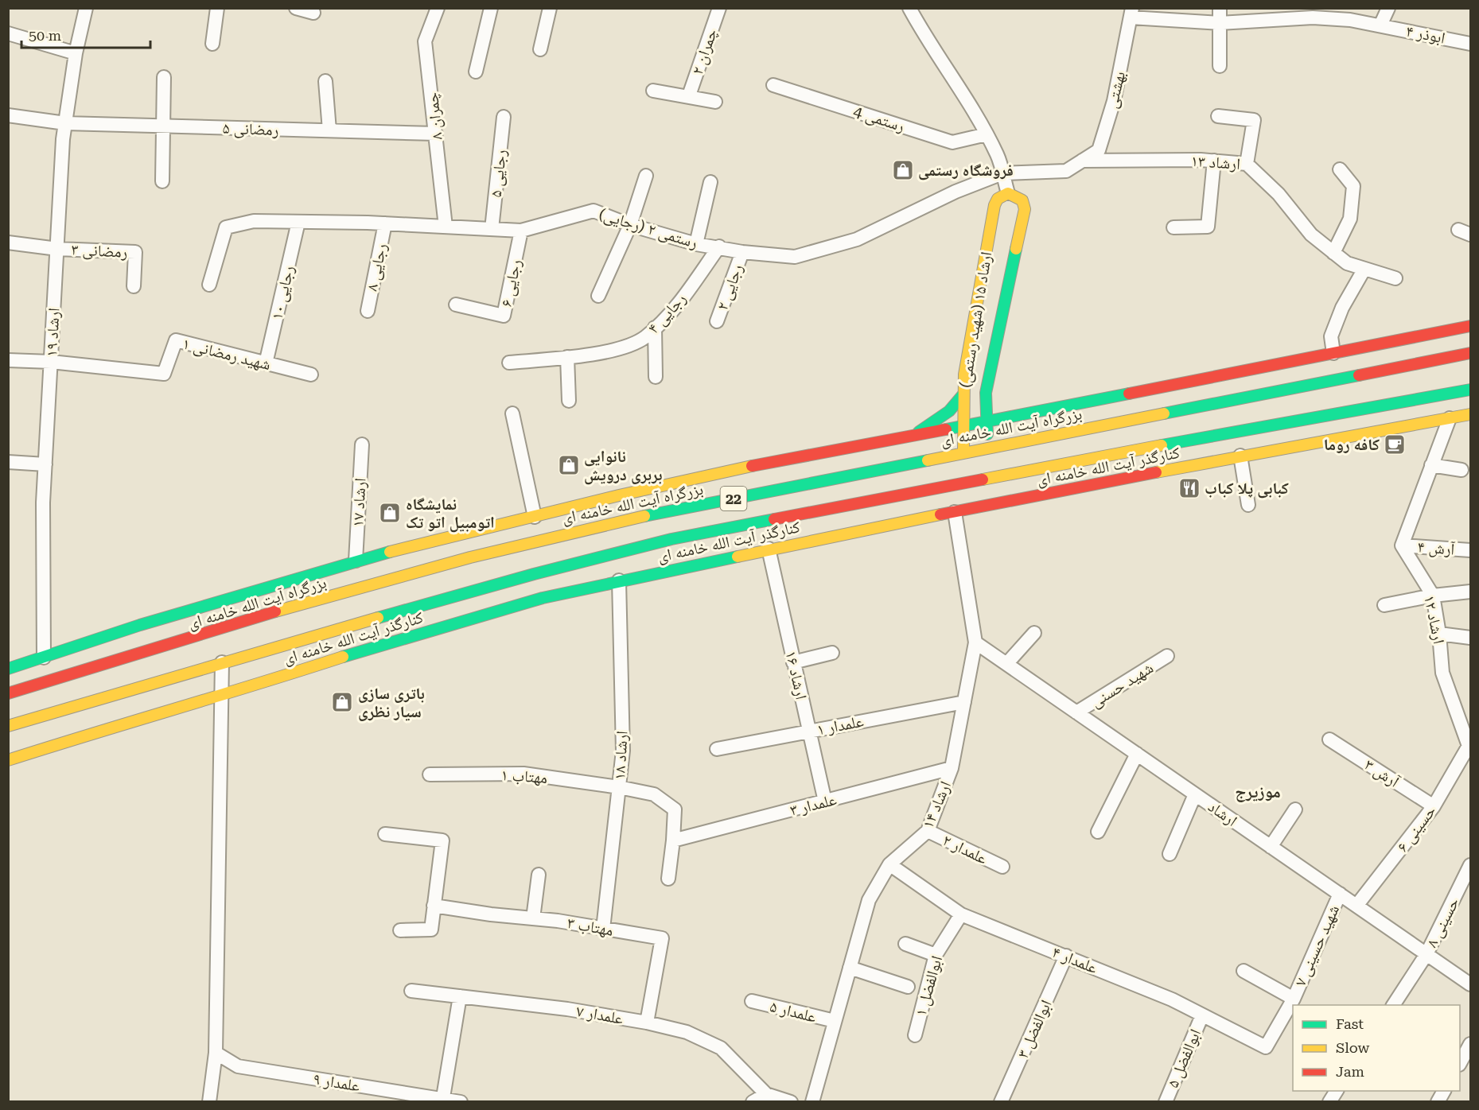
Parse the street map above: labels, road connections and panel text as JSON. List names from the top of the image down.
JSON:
{
  "streets": {
    "main road": [
      "ارشاد ۱۵ (شهید رستمی)",
      "بزرگراه آیت الله خامنه ای",
      "کنارگذر آیت الله خامنه ای",
      "22"
    ],
    "street": [
      "ابوذر ۴",
      "چمران ۲",
      "بهشتی",
      "چمران ۸",
      "رستمی 4",
      "رمضانی ۵",
      "ارشاد ۱۳",
      "رجایی ۵",
      "رستمی ۲ (رجایی)",
      "رمضانی ۳",
      "رجایی ۸",
      "رجایی ۶",
      "رجایی ۲",
      "رجایی ۱۰",
      "رجایی ۴",
      "ارشاد ۱۹",
      "شهید رمضانی ۱",
      "ارشاد ۱۷",
      "آرش ۴",
      "ارشاد ۱۲",
      "ارشاد ۱۶",
      "شهید حسنی",
      "علمدار ۱",
      "ارشاد ۱۸",
      "آرش ۳",
      "مهتاب ۱",
      "علمدار ۳",
      "ارشاد ۱۴",
      "ارشاد",
      "حسینی ۶",
      "علمدار ۲",
      "حسینی ۸",
      "مهتاب ۳",
      "شهید حسینی ۷",
      "علمدار ۴",
      "ابوالفضل ۱",
      "علمدار ۵",
      "علمدار ۷",
      "ابوالفضل ۳",
      "ابوالفضل ۵",
      "علمدار ۹"
    ]
  },
  "crossings": [
    ["ابوذر ۴", "بهشتی"],
    ["بهشتی", "ارشاد ۱۳"],
    ["بهشتی", "رستمی ۲ (رجایی)"],
    ["چمران ۸", "رمضانی ۵"],
    ["چمران ۸", "رستمی ۲ (رجایی)"],
    ["رمضانی ۵", "ارشاد ۱۹"],
    ["رجایی ۵", "رستمی ۲ (رجایی)"],
    ["رستمی ۲ (رجایی)", "رجایی ۸"],
    ["رستمی ۲ (رجایی)", "رجایی ۶"],
    ["رستمی ۲ (رجایی)", "رجایی ۲"],
    ["رستمی ۲ (رجایی)", "رجایی ۱۰"],
    ["رستمی ۲ (رجایی)", "رجایی ۴"],
    ["رمضانی ۳", "ارشاد ۱۹"],
    ["رجایی ۱۰", "شهید رمضانی ۱"],
    ["ارشاد ۱۵ (شهید رستمی)", "بزرگراه آیت الله خامنه ای"],
    ["ارشاد ۱۹", "شهید رمضانی ۱"],
    ["کنارگذر آیت الله خامنه ای", "22"],
    ["کنارگذر آیت الله خامنه ای", "ارشاد ۱۶"],
    ["کنارگذر آیت الله خامنه ای", "ارشاد ۱۸"],
    ["کنارگذر آیت الله خامنه ای", "ارشاد ۱۴"],
    ["آرش ۴", "ارشاد ۱۲"],
    ["ارشاد ۱۲", "حسینی ۶"],
    ["ارشاد ۱۶", "علمدار ۱"],
    ["ارشاد ۱۶", "علمدار ۳"],
    ["شهید حسنی", "ارشاد"],
    ["علمدار ۱", "ارشاد ۱۴"],
    ["ارشاد ۱۸", "مهتاب ۱"],
    ["ارشاد ۱۸", "مهتاب ۳"],
    ["آرش ۳", "حسینی ۶"],
    ["مهتاب ۱", "علمدار ۳"],
    ["علمدار ۳", "ارشاد ۱۴"],
    ["ارشاد ۱۴", "ارشاد"],
    ["ارشاد ۱۴", "علمدار ۲"],
    ["ارشاد ۱۴", "علمدار ۴"],
    ["ارشاد ۱۴", "علمدار ۵"],
    ["ارشاد", "حسینی ۶"],
    ["ارشاد", "حسینی ۸"],
    ["ارشاد", "شهید حسینی ۷"],
    ["مهتاب ۳", "علمدار ۷"],
    ["شهید حسینی ۷", "علمدار ۴"],
    ["علمدار ۴", "ابوالفضل ۱"],
    ["علمدار ۴", "ابوالفضل ۳"],
    ["علمدار ۴", "ابوالفضل ۵"]
  ],
  "districts": ["موزیرج"],
  "places": {
    "shop": [
      "فروشگاه رستمی",
      "نانوایی بربری درویش",
      "نمایشگاه اتومبیل اتو تک",
      "باتری سازی سیار نظری"
    ],
    "cafe": ["کافه روما"],
    "restaurant": ["کبابی پلا کباب"]
  },
  "legend": ["Fast", "Slow", "Jam"],
  "scale_bar": "50 m"
}
